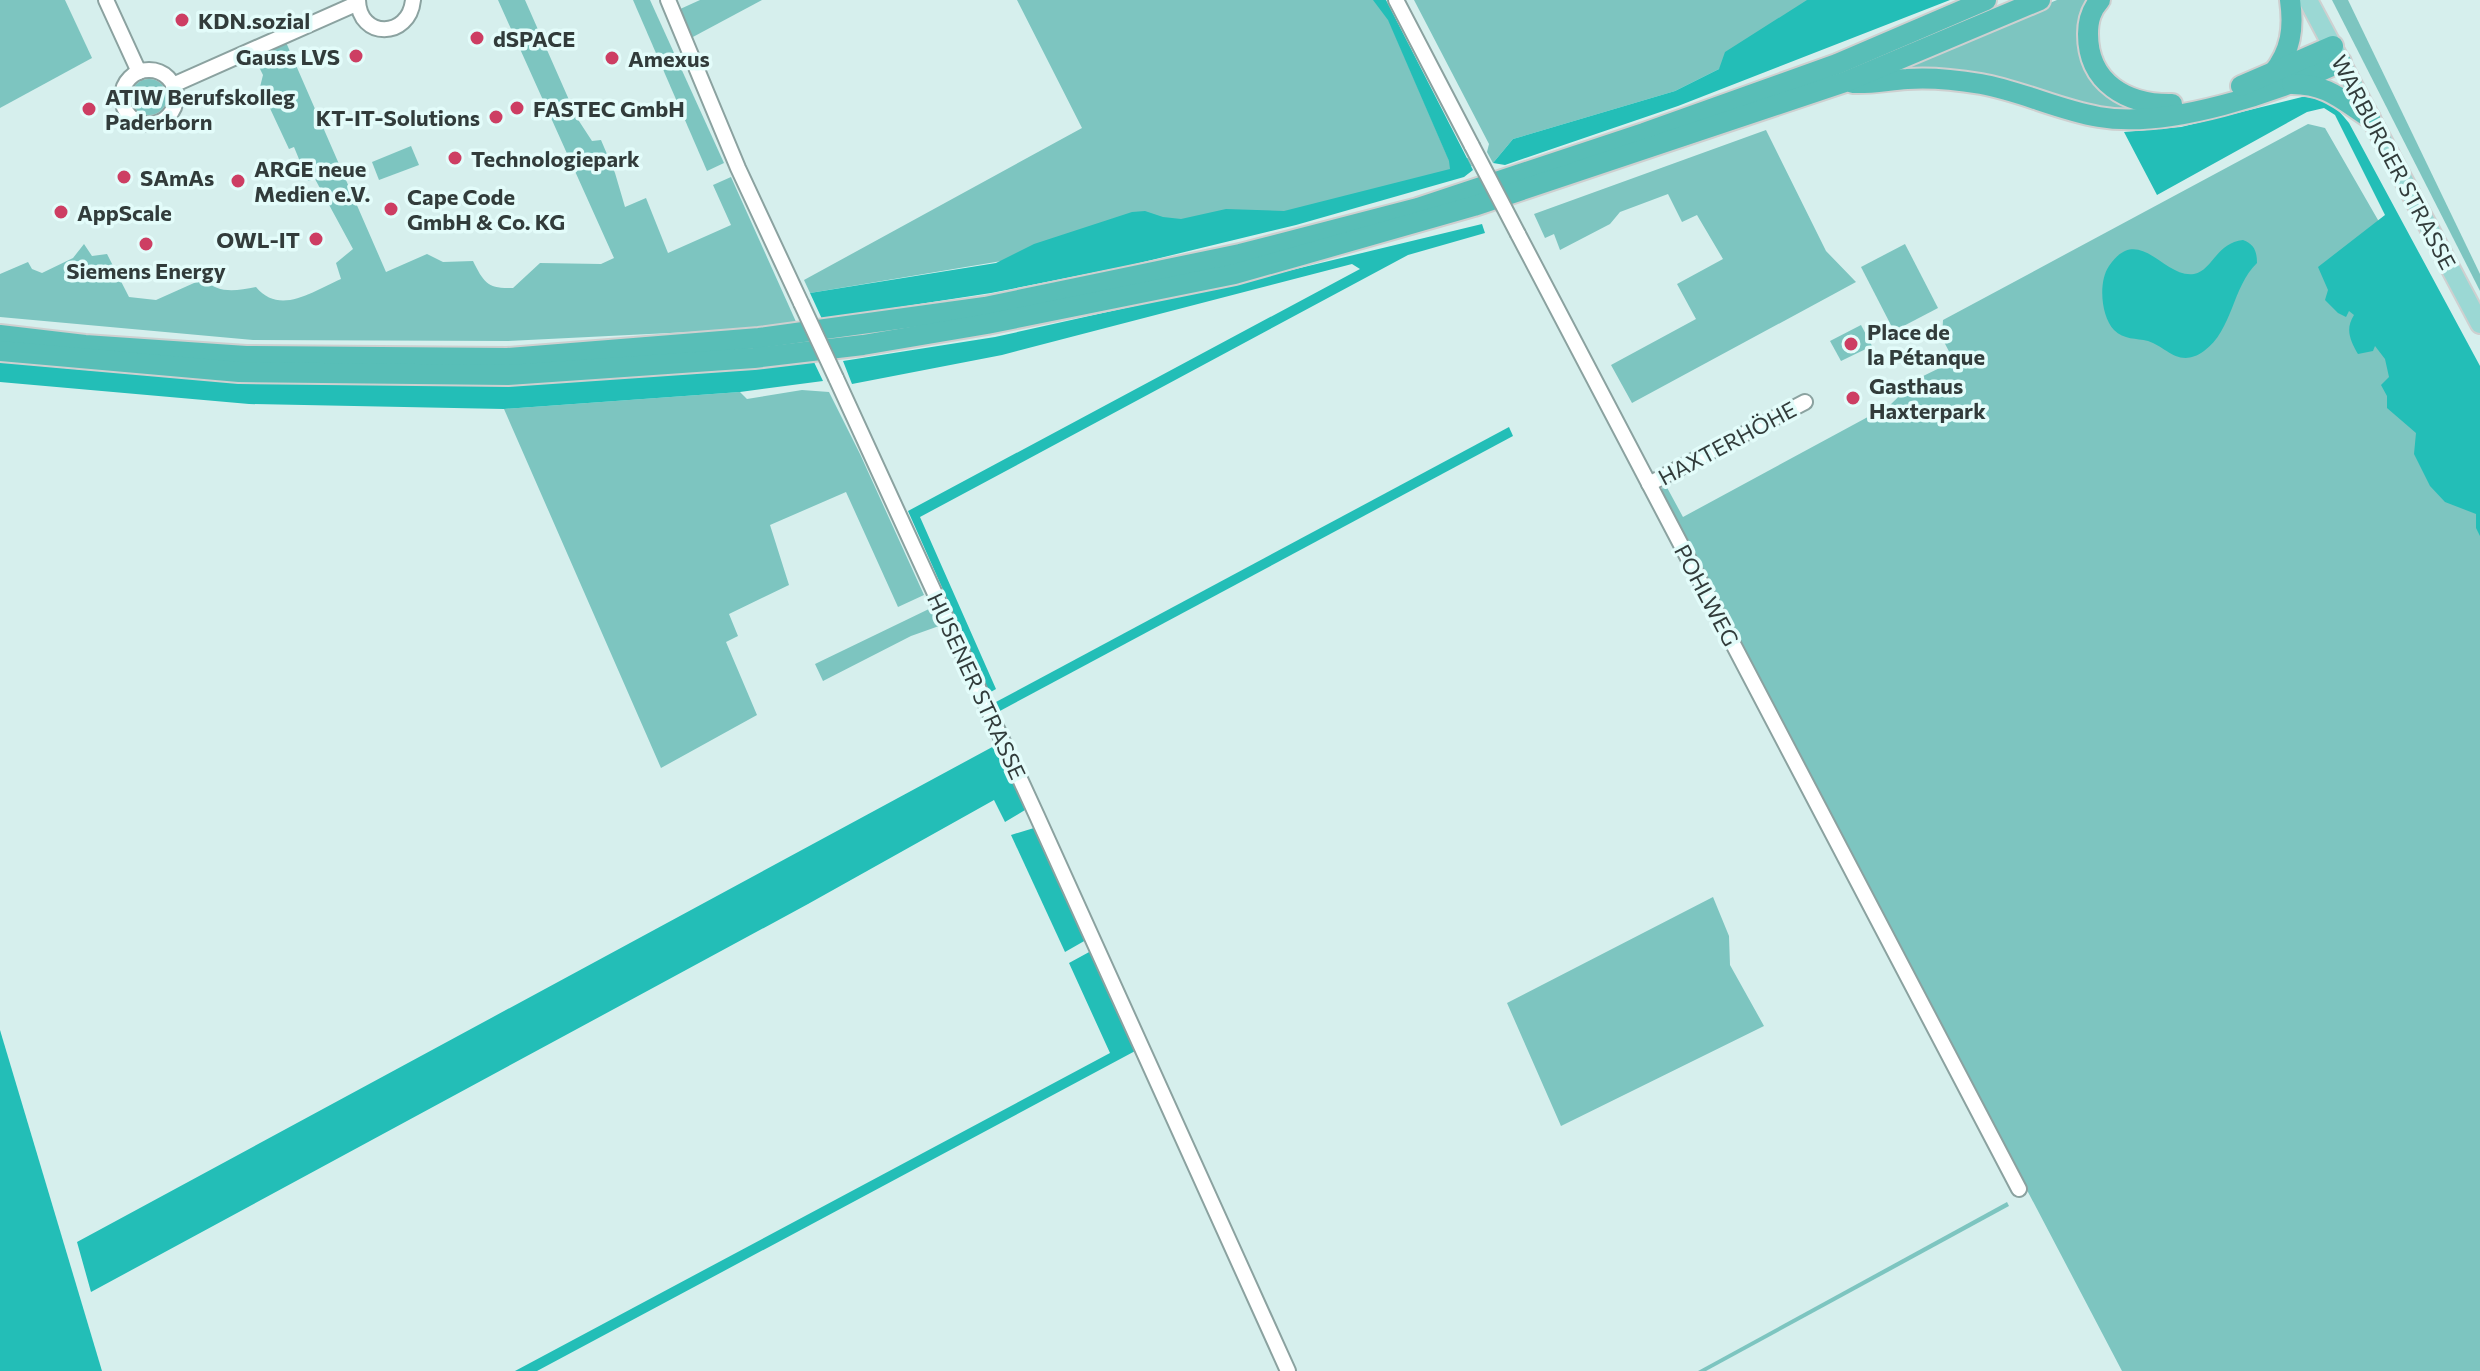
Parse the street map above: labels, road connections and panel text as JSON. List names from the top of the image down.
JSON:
{
  "streets": {
    "main road": ["WARBURGER STRASSE"],
    "street": ["HAXTERHÖHE", "POHLWEG", "HUSENER STRASSE"]
  },
  "crossings": [
    ["HAXTERHÖHE", "POHLWEG"]
  ],
  "places": [
    "KDN.sozial",
    "dSPACE",
    "Gauss LVS",
    "Amexus",
    "FASTEC GmbH",
    "ATIW Berufskolleg Paderborn",
    "KT-IT-Solutions",
    "Technologiepark",
    "SAmAs",
    "ARGE neue Medien e.V.",
    "Cape Code GmbH & Co. KG",
    "AppScale",
    "OWL-IT",
    "Siemens Energy",
    "Place de la Pétanque",
    "Gasthaus Haxterpark"
  ]
}
